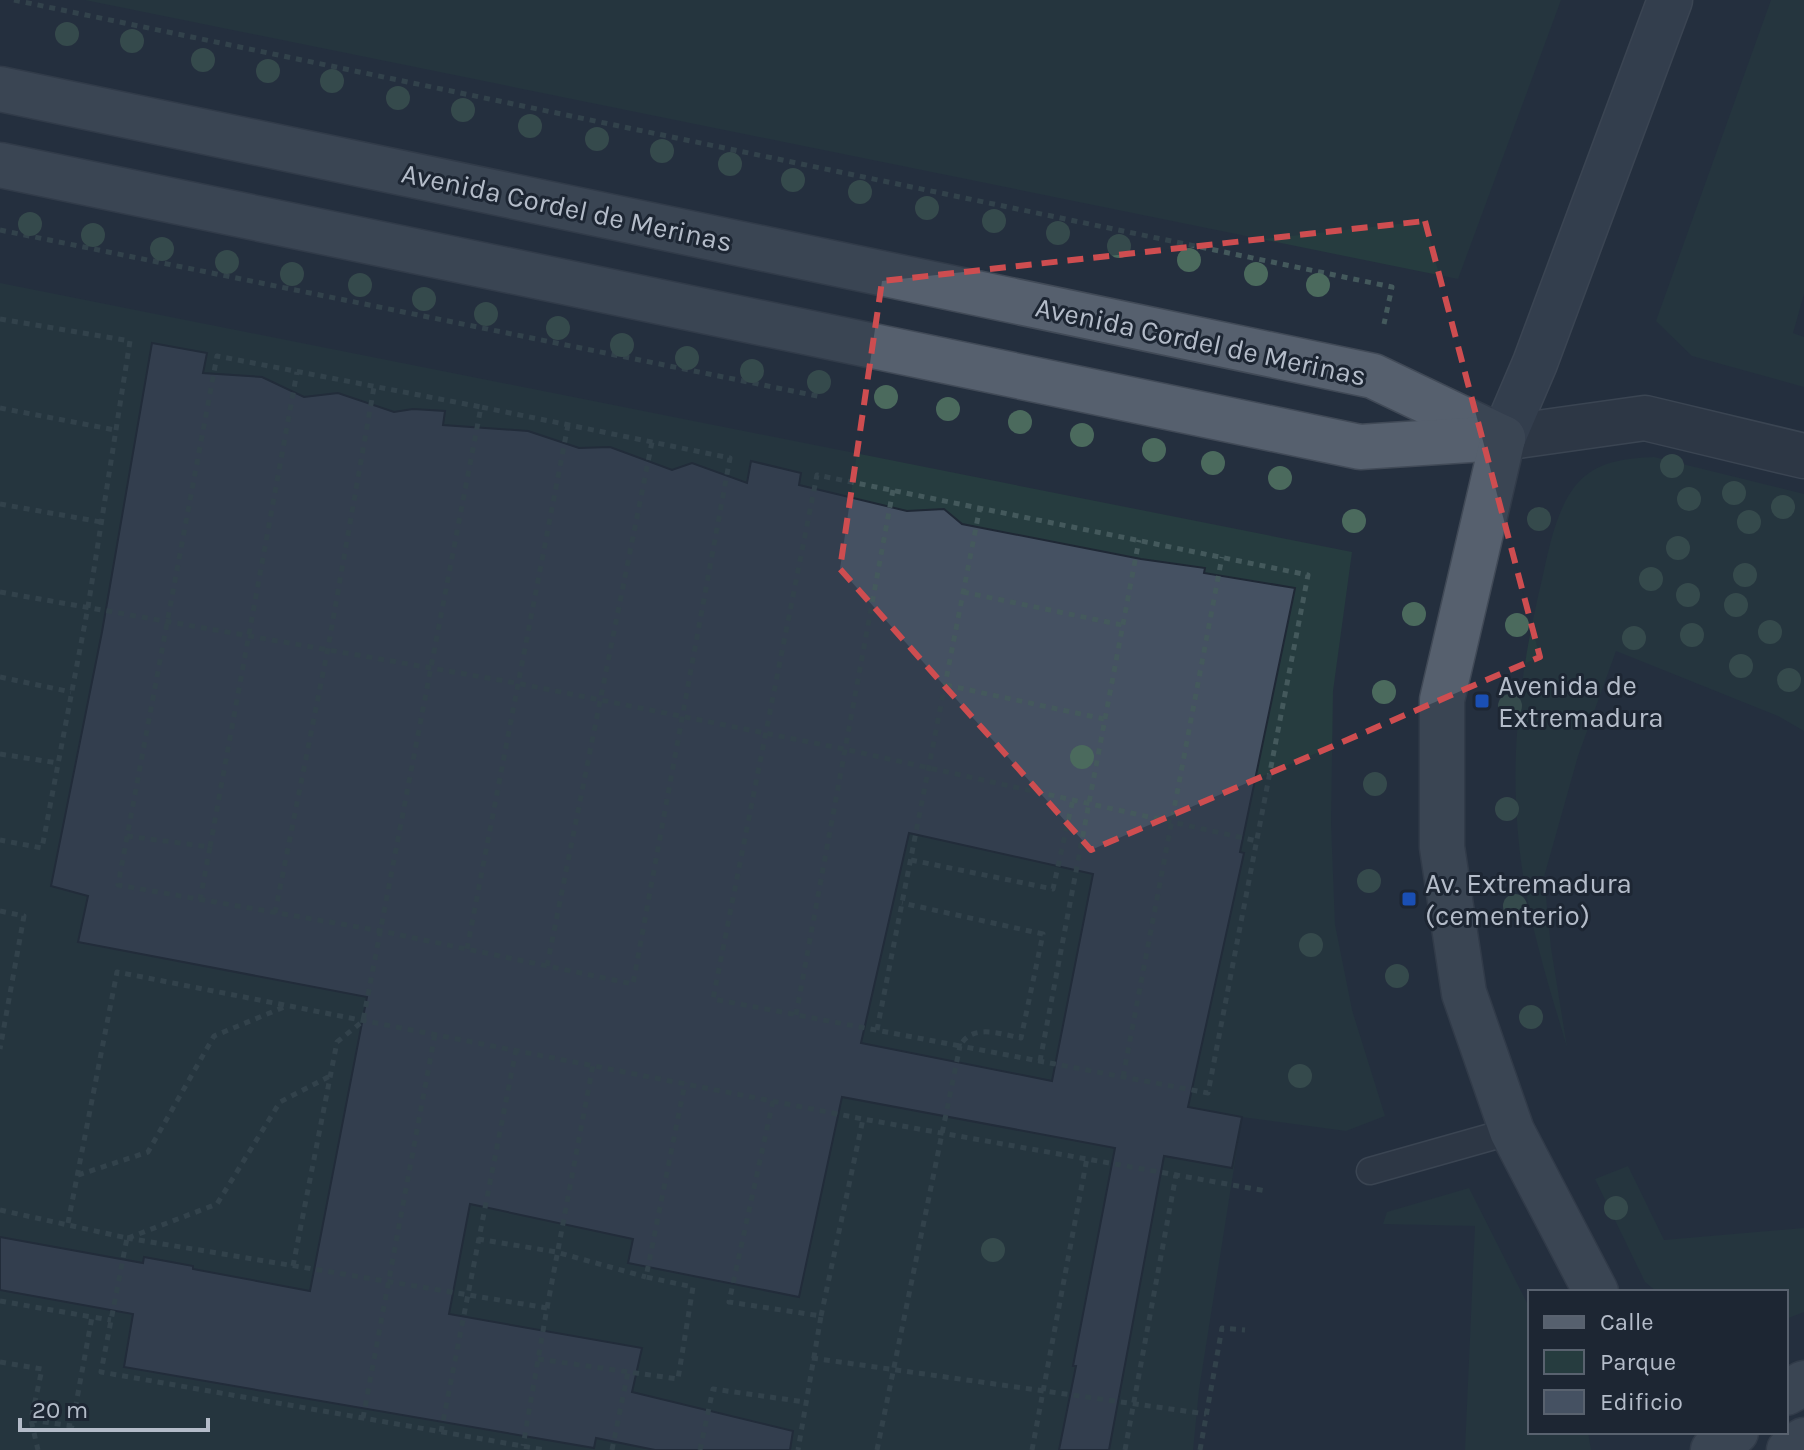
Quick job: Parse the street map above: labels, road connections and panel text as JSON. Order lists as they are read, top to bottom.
{
  "streets": {
    "main road": ["Avenida Cordel de Merinas"]
  },
  "places": {
    "transit": ["Avenida de Extremadura", "Av. Extremadura (cementerio)"]
  },
  "legend": ["Calle", "Parque", "Edificio"],
  "scale_bar": "20 m"
}
